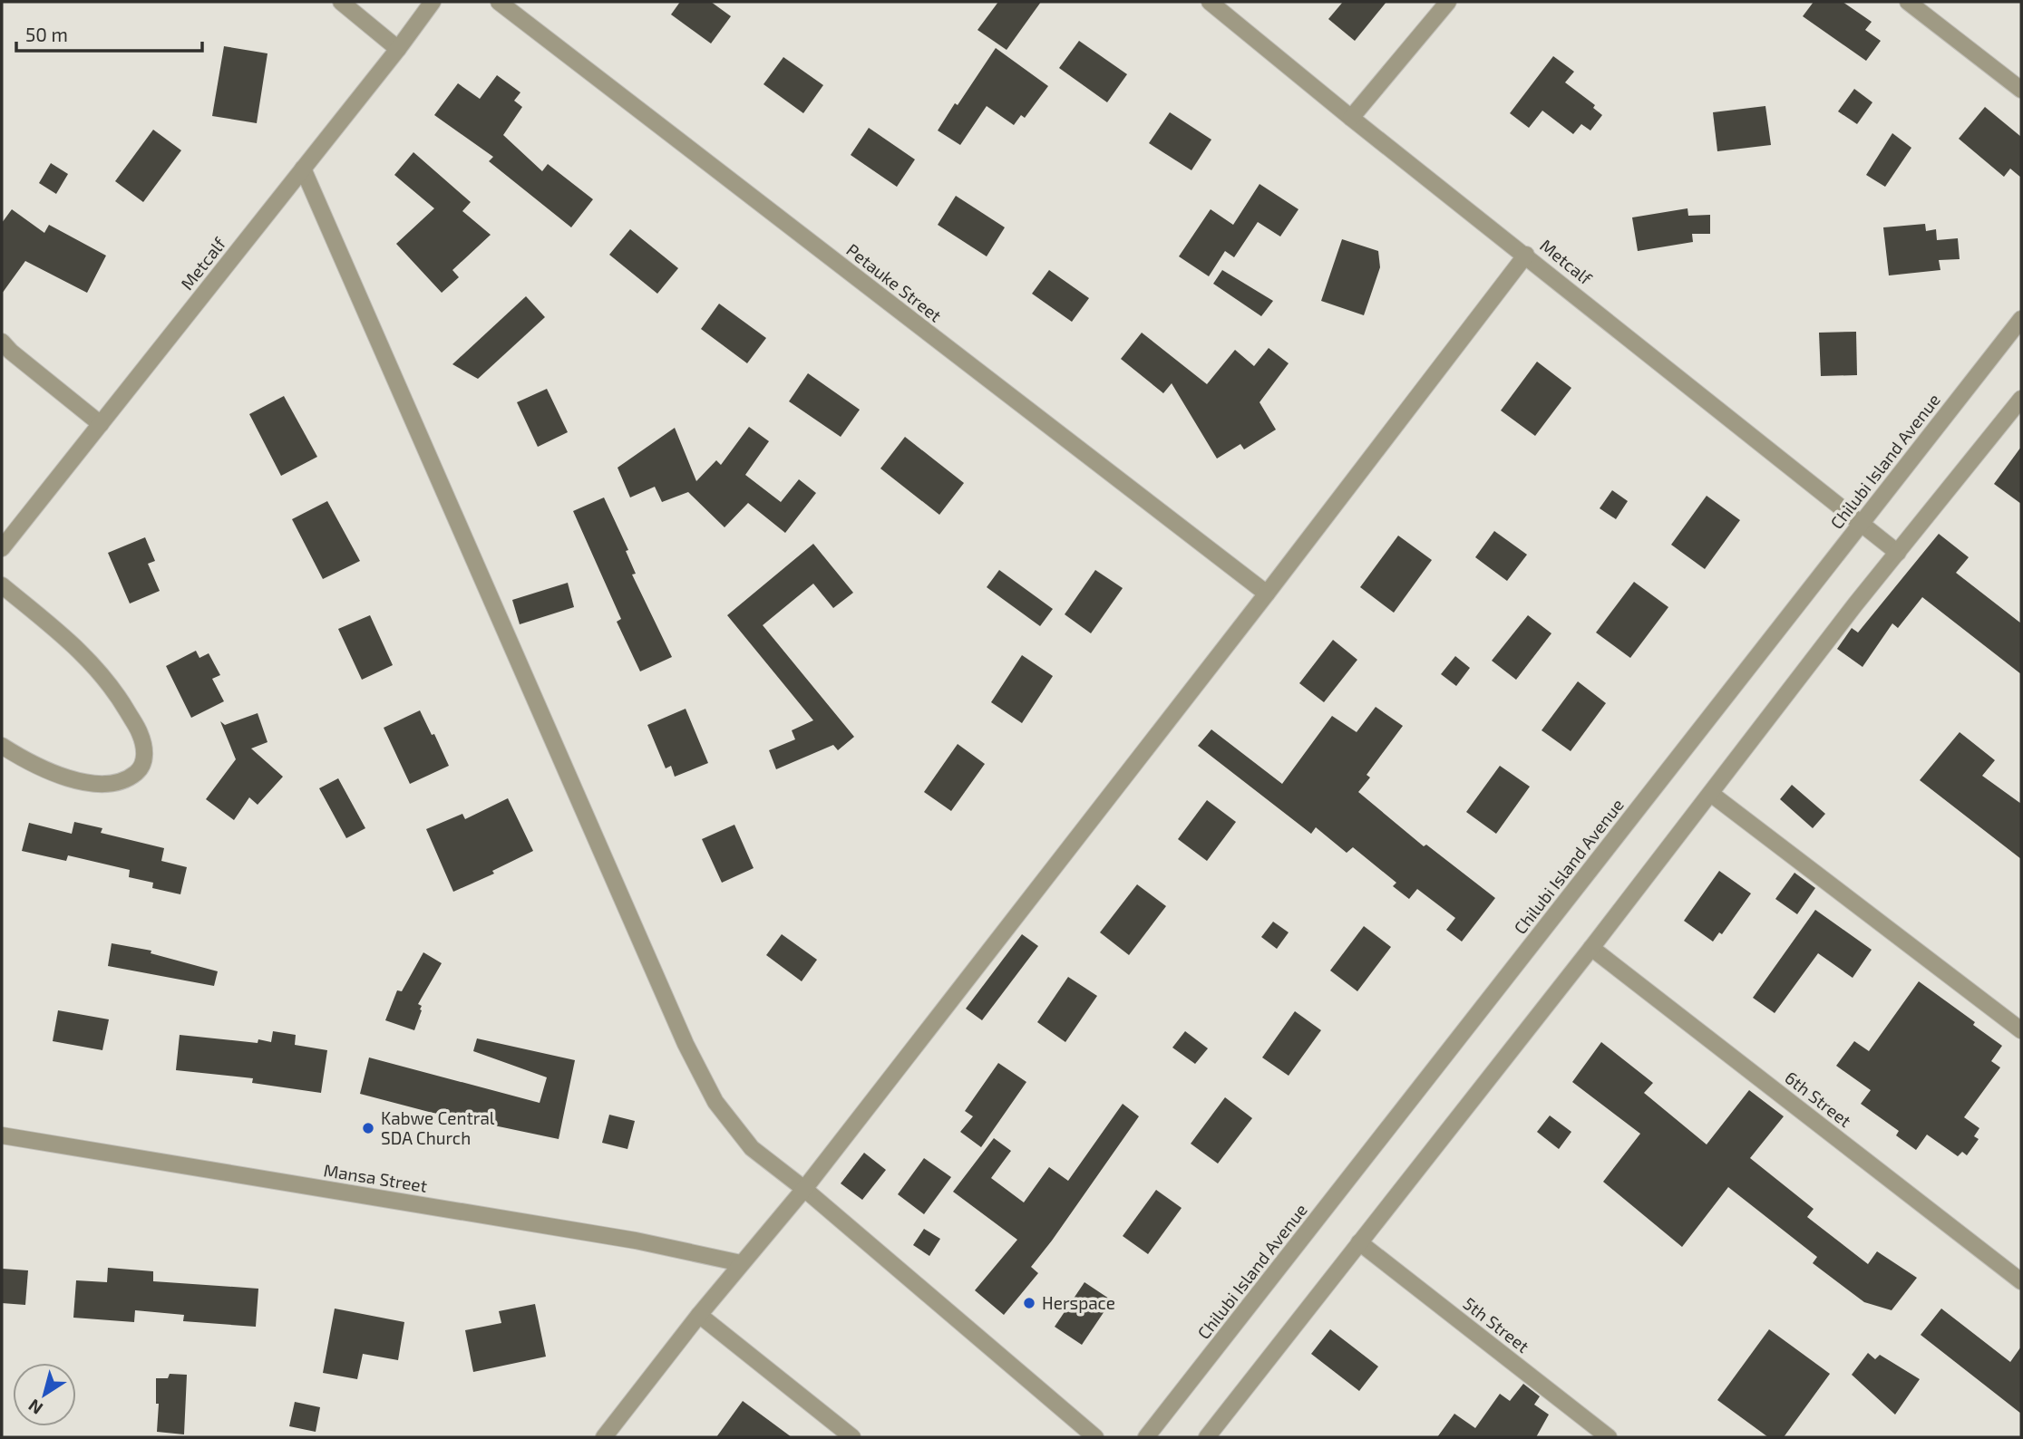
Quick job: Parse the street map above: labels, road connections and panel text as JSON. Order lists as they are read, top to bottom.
{
  "streets": {
    "street": [
      "Metcalf",
      "Petauke Street",
      "Chilubi Island Avenue",
      "6th Street",
      "Mansa Street",
      "5th Street"
    ]
  },
  "crossings": [
    ["Metcalf", "Chilubi Island Avenue"]
  ],
  "places": ["Kabwe Central SDA Church", "Herspace"],
  "scale_bar": "50 m",
  "north": "bottom left"
}
